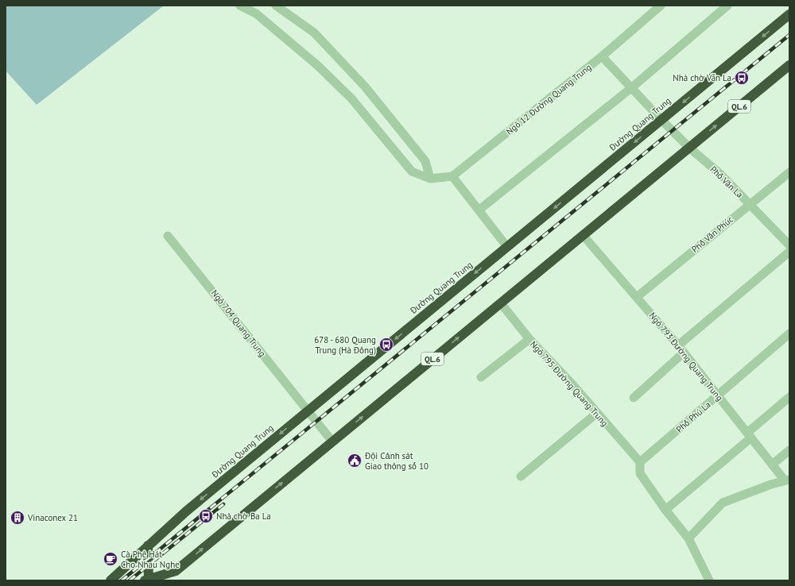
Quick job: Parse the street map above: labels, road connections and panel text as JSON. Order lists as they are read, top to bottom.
{
  "streets": {
    "highway": ["QL.6", "Đường Quang Trung"],
    "street": [
      "Ngõ 12 Đường Quang Trung",
      "Phố Văn La",
      "Phố Văn Phúc",
      "Ngõ 704 Quang Trung",
      "Ngõ 793 Đường Quang Trung",
      "Ngõ 795 Đường Quang Trung",
      "Phố Phú La"
    ]
  },
  "crossings": [
    ["Ngõ 12 Đường Quang Trung", "Phố Văn La"],
    ["QL.6", "Phố Văn La"],
    ["QL.6", "Ngõ 704 Quang Trung"],
    ["QL.6", "Ngõ 793 Đường Quang Trung"],
    ["QL.6", "Ngõ 795 Đường Quang Trung"],
    ["Đường Quang Trung", "Phố Văn La"],
    ["Đường Quang Trung", "Ngõ 704 Quang Trung"],
    ["Phố Văn La", "Phố Văn Phúc"],
    ["Phố Văn Phúc", "Ngõ 793 Đường Quang Trung"],
    ["Ngõ 793 Đường Quang Trung", "Phố Phú La"],
    ["Ngõ 795 Đường Quang Trung", "Phố Phú La"]
  ],
  "places": {
    "bus stop": ["Nhà chờ Văn La", "678 - 680 Quang Trung (Hà Đông)", "Nhà chờ Ba La"],
    "public building": ["Đội Cảnh sát Giao thông số 10"],
    "building": ["Vinaconex 21"],
    "cafe": ["Cà Phê Hát Cho Nhau Nghe"]
  }
}
